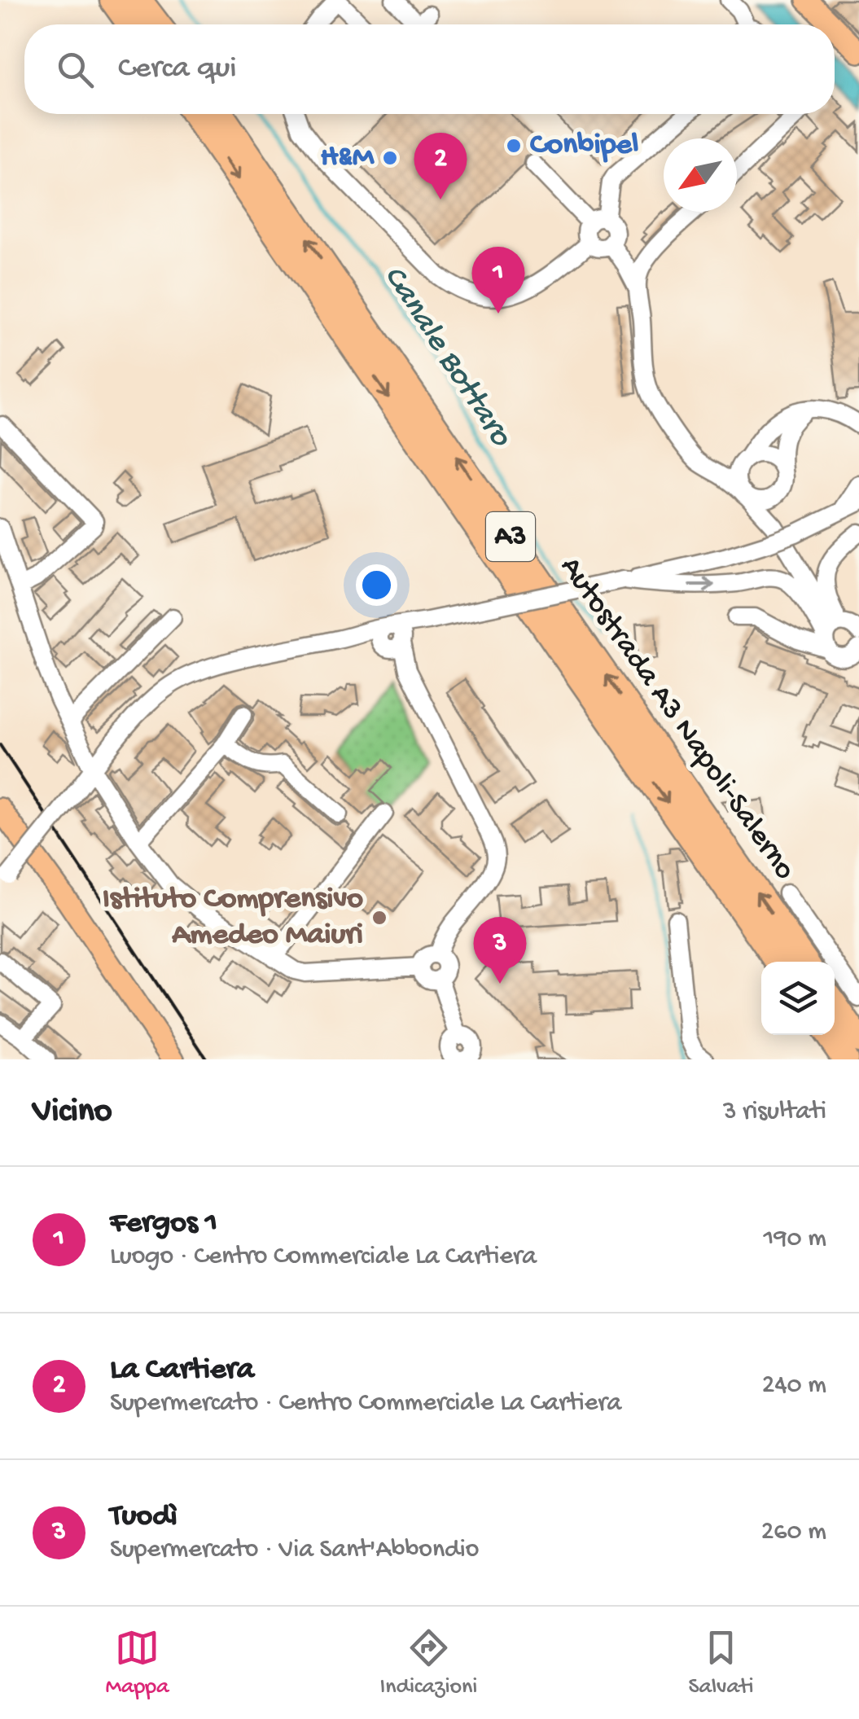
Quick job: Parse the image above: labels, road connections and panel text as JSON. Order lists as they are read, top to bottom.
{
  "streets": {
    "highway": ["A3", "Autostrada A3 Napoli-Salerno"]
  },
  "water": ["Canale Bottaro"],
  "places": ["Conbipel", "H&M", "Istituto Comprensivo Amedeo Maiuri"],
  "north": "bottom left",
  "page": {
    "search": "Cerca qui",
    "pins": ["2", "1", "3"],
    "heading": ["Vicino", "3 risultati"],
    "list": [
      {
        "mark": "1",
        "name": "Fergos 1",
        "note": "Luogo · Centro Commerciale La Cartiera",
        "value": "190 m"
      },
      {
        "mark": "2",
        "name": "La Cartiera",
        "note": "Supermercato · Centro Commerciale La Cartiera",
        "value": "240 m"
      },
      {
        "mark": "3",
        "name": "Tuodì",
        "note": "Supermercato · Via Sant'Abbondio",
        "value": "260 m"
      }
    ],
    "nav": ["Mappa", "Indicazioni", "Salvati"]
  }
}
